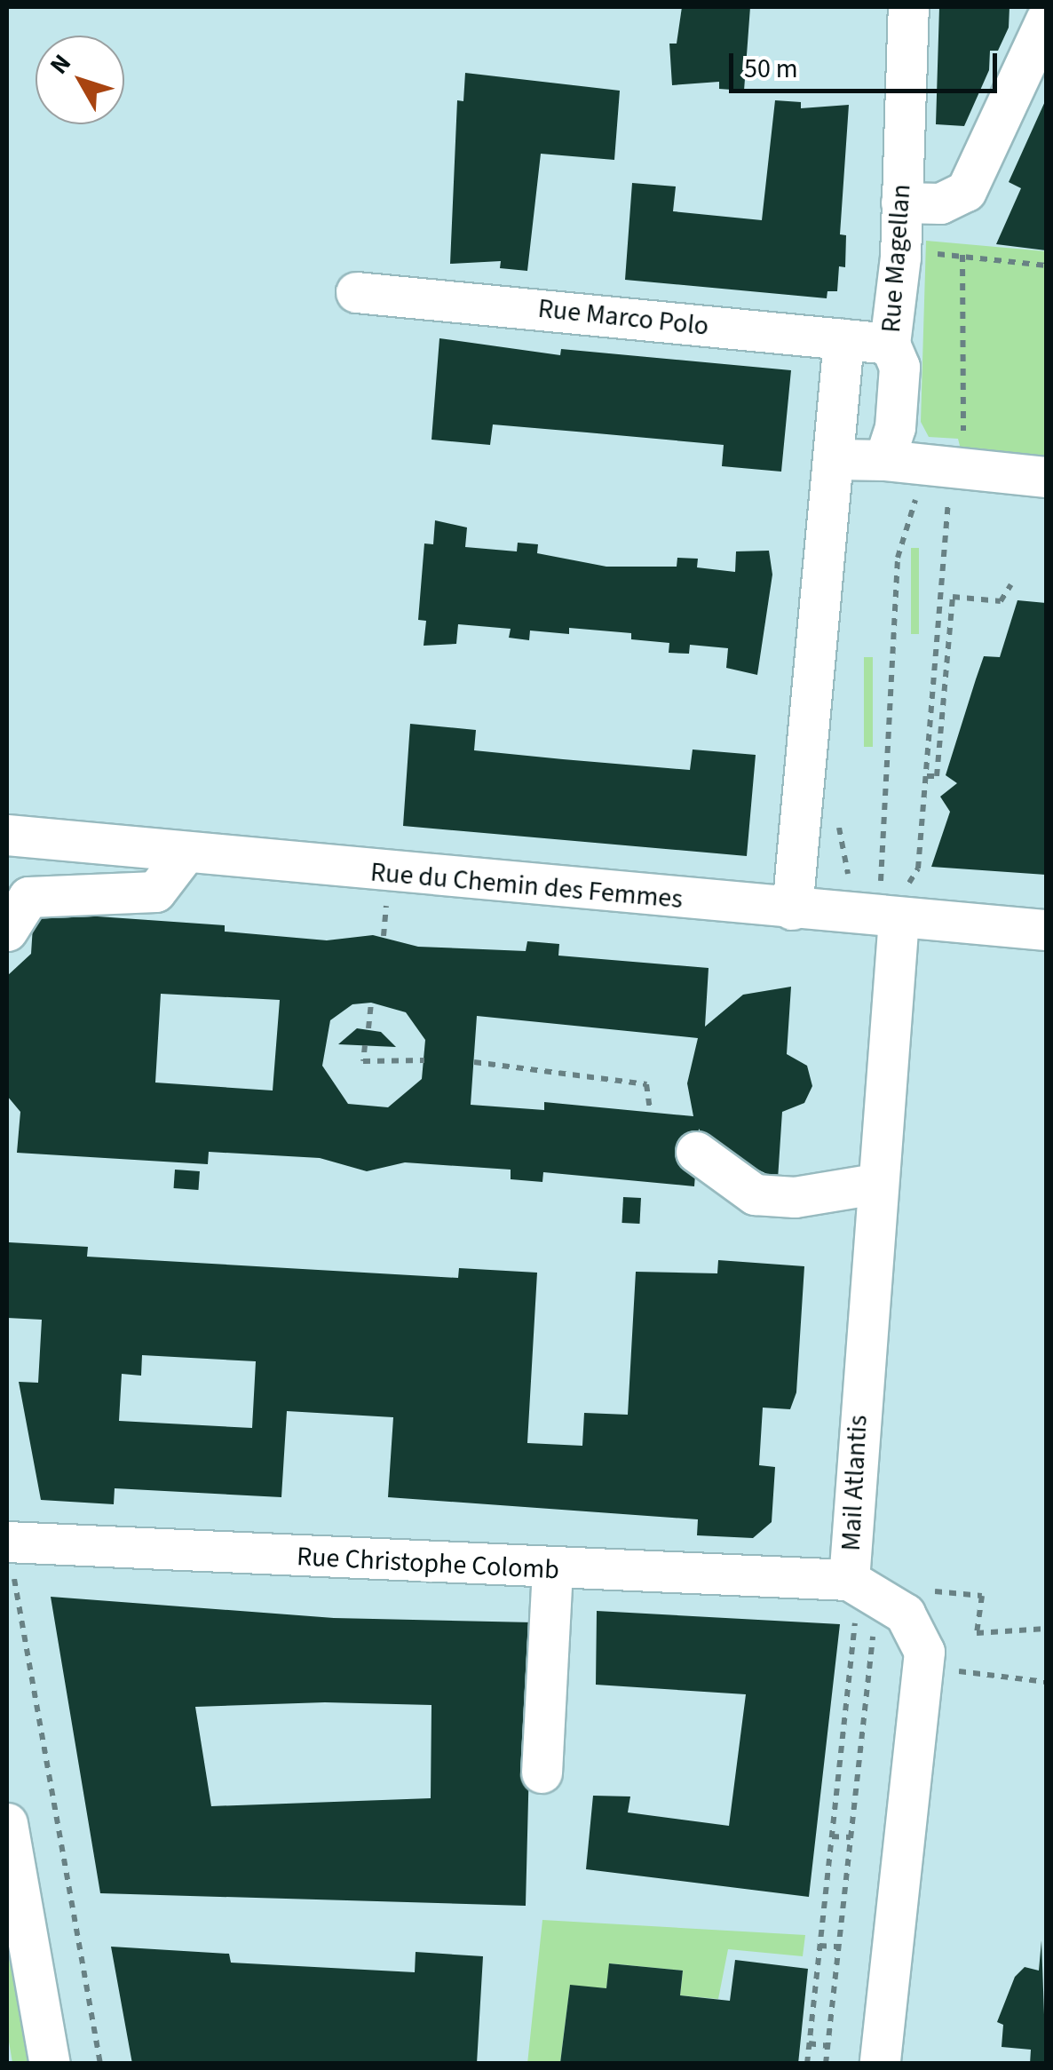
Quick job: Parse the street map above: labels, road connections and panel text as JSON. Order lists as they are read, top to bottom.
{
  "streets": {
    "street": [
      "Rue Magellan",
      "Rue Marco Polo",
      "Rue du Chemin des Femmes",
      "Mail Atlantis",
      "Rue Christophe Colomb"
    ]
  },
  "crossings": [
    ["Rue Magellan", "Rue Marco Polo"],
    ["Rue Magellan", "Rue du Chemin des Femmes"],
    ["Rue du Chemin des Femmes", "Mail Atlantis"],
    ["Mail Atlantis", "Rue Christophe Colomb"]
  ],
  "scale_bar": "50 m",
  "north": "top left"
}
